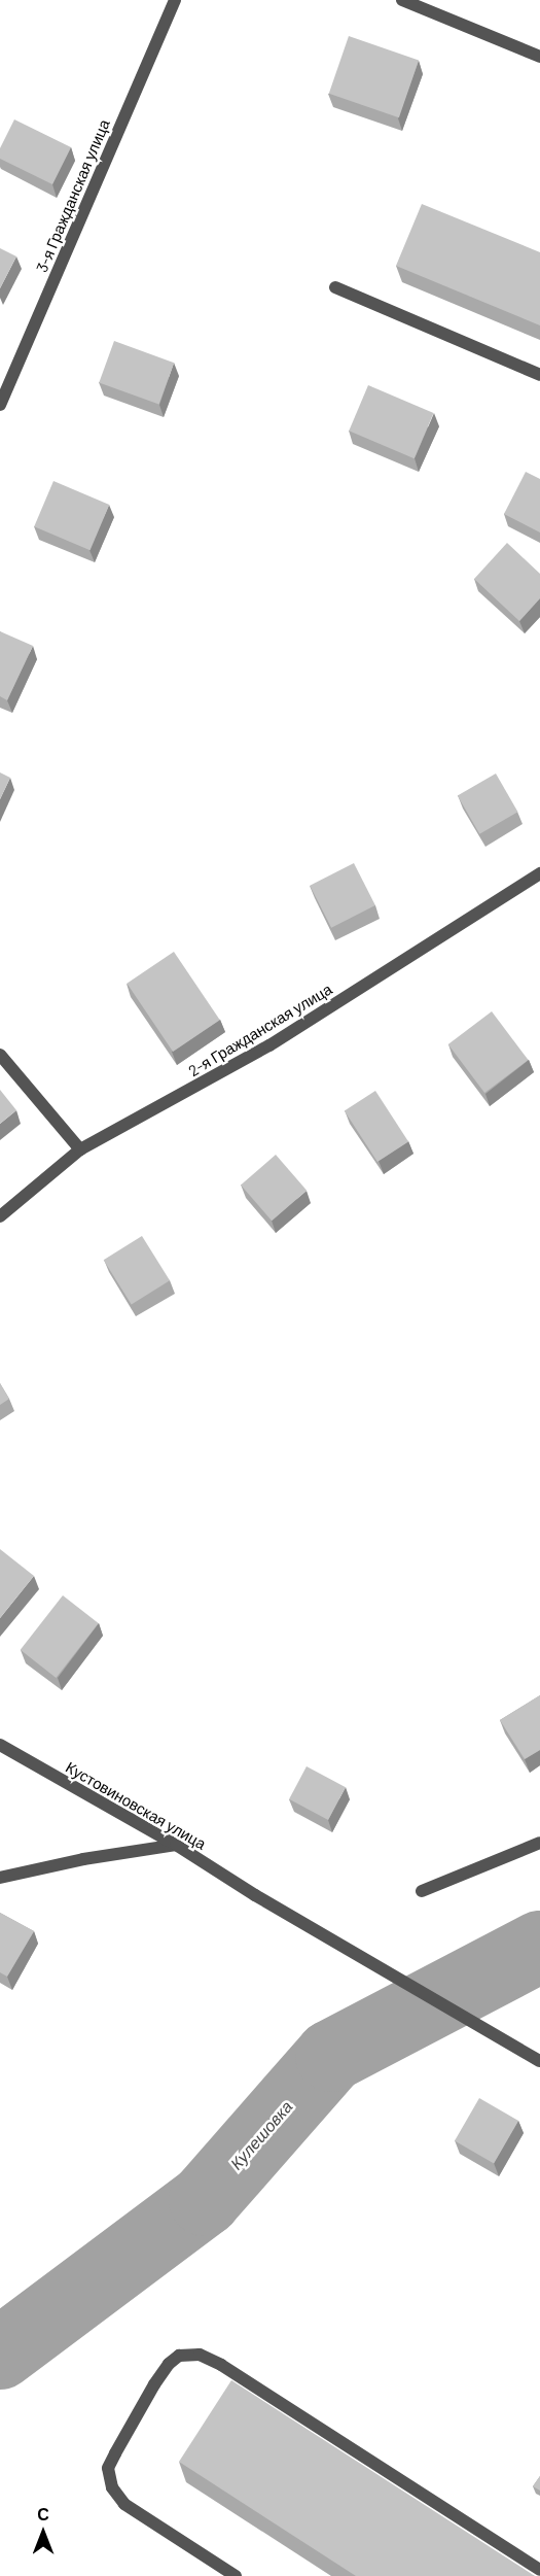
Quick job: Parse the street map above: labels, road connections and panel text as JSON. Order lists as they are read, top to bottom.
{
  "streets": {
    "street": ["3-я Гражданская улица", "2-я Гражданская улица", "Кустовиновская улица"]
  },
  "water": ["Кулешовка"],
  "north": "top"
}
